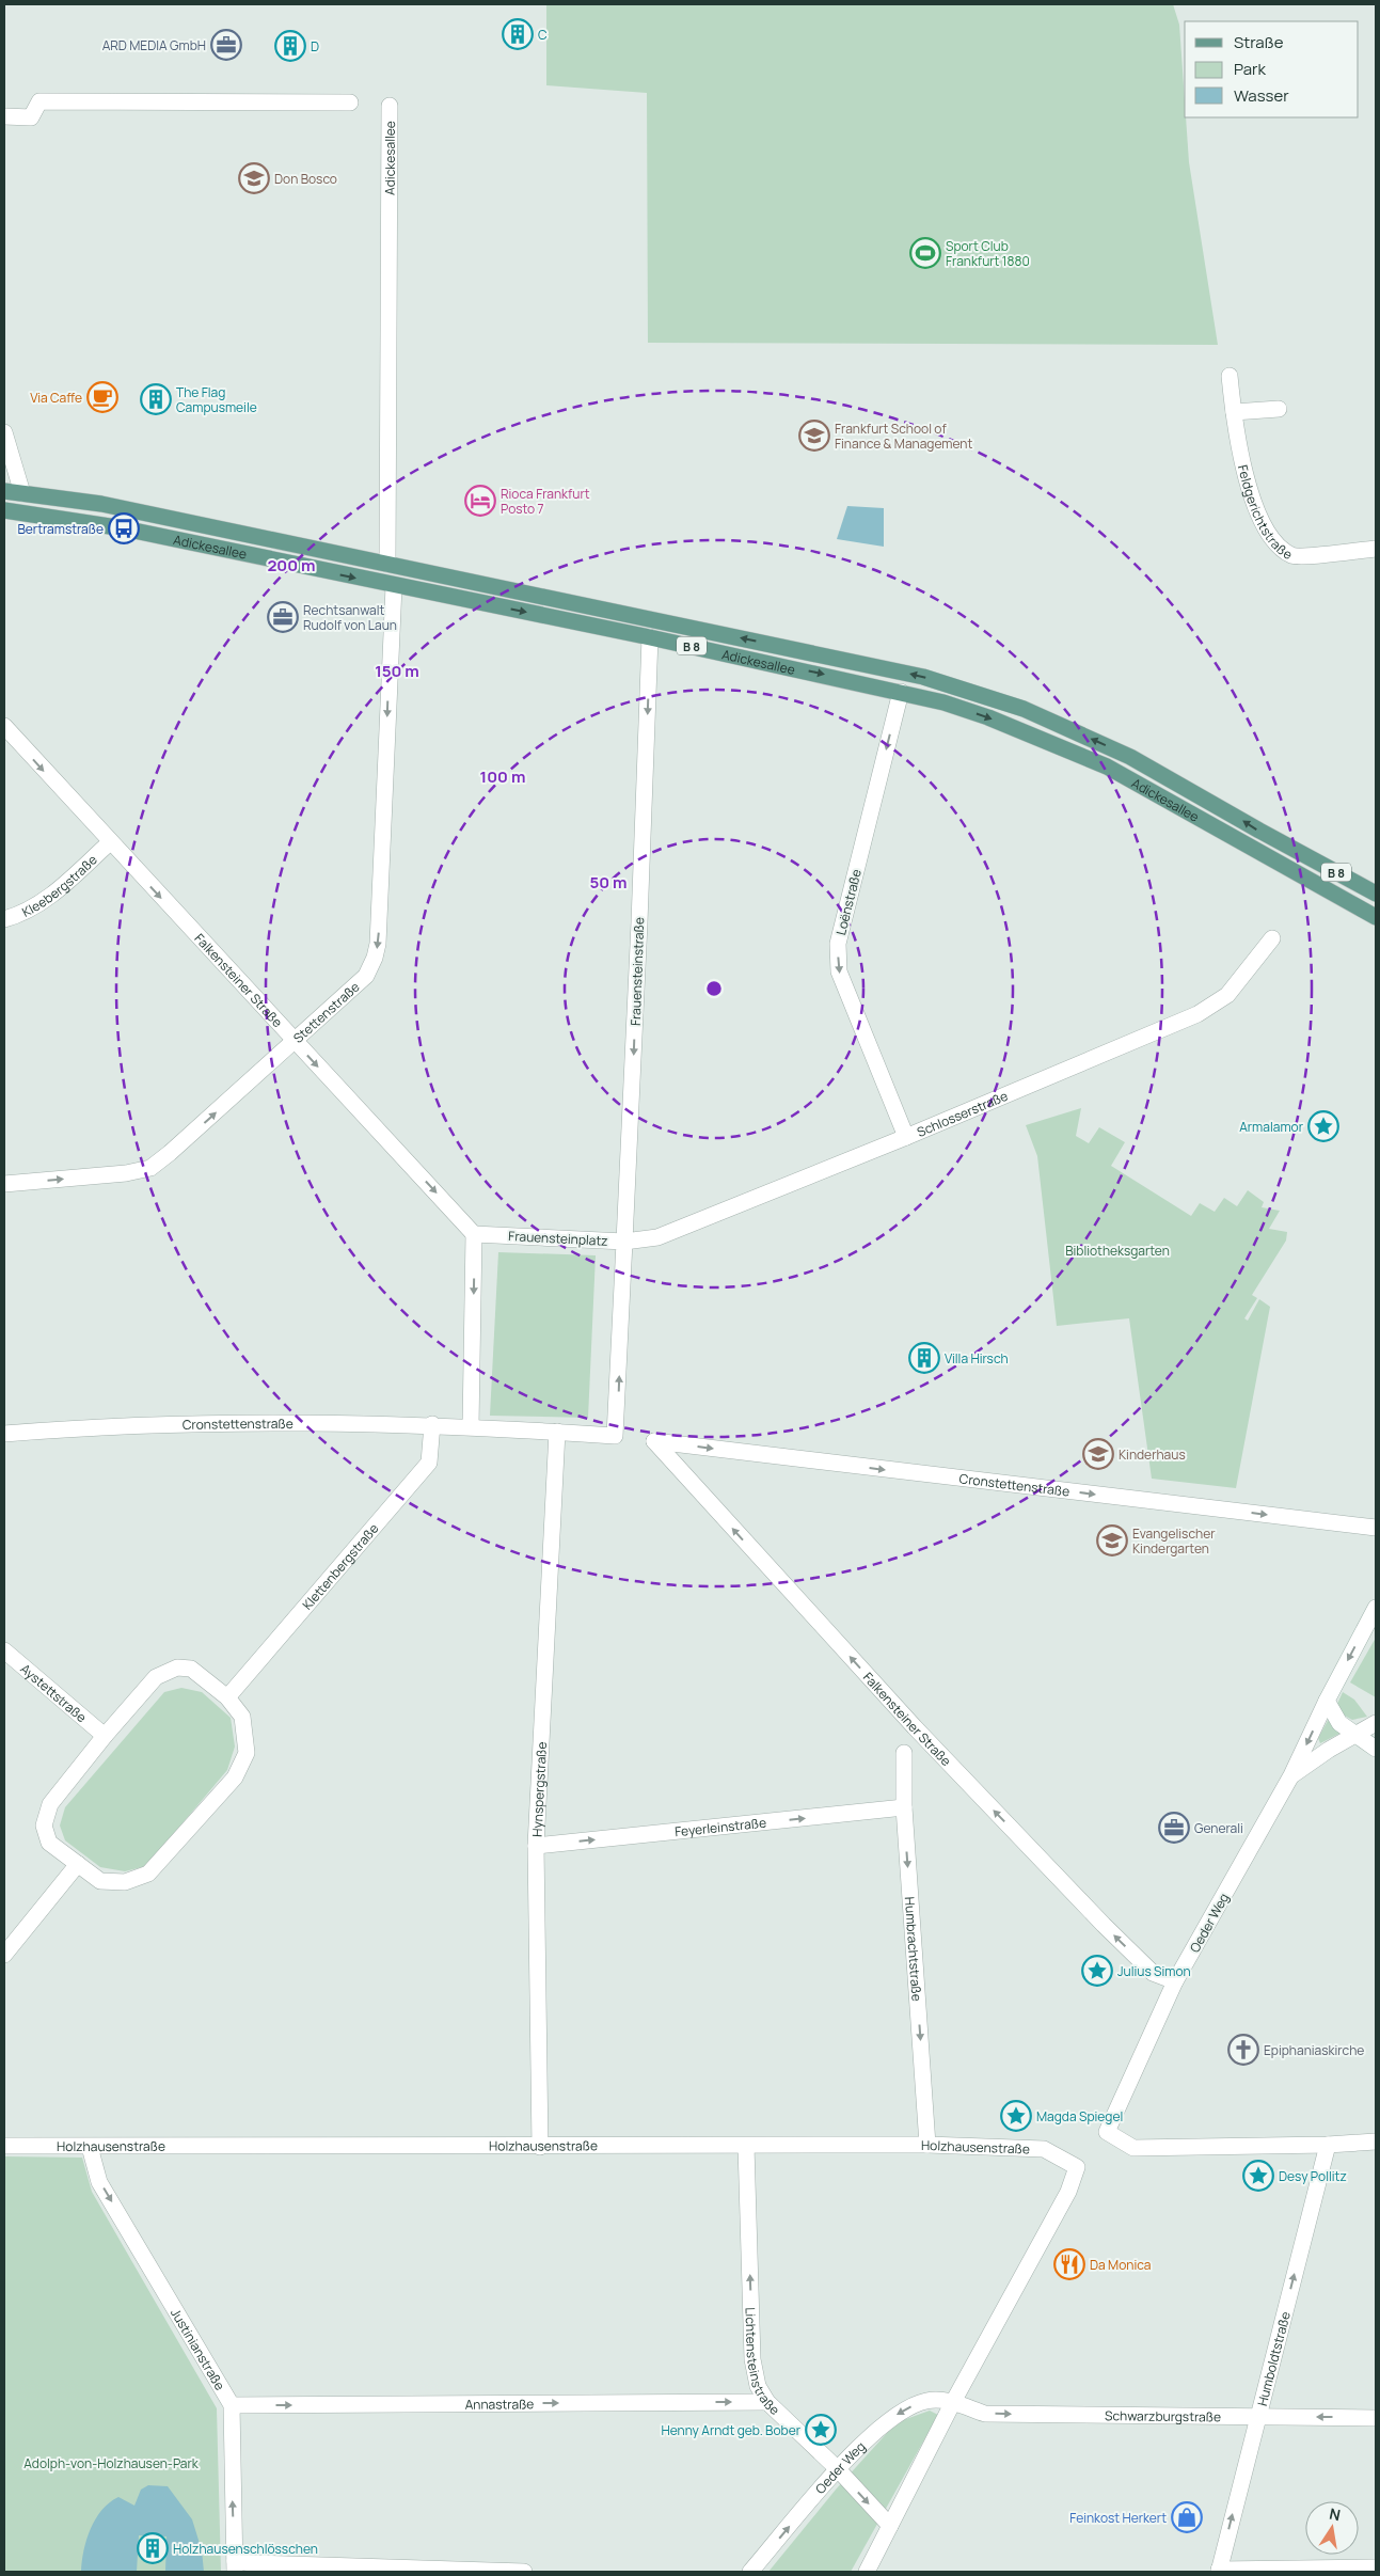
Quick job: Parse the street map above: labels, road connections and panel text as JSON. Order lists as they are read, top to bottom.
{
  "streets": {
    "main road": ["Adickesallee", "B 8"],
    "street": [
      "Feldgerichtstraße",
      "Kleebergstraße",
      "Loënstraße",
      "Frauensteinstraße",
      "Falkensteiner Straße",
      "Stettenstraße",
      "Schlosserstraße",
      "Frauensteinplatz",
      "Cronstettenstraße",
      "Klettenbergstraße",
      "Aystettstraße",
      "Hynspergstraße",
      "Feyerleinstraße",
      "Oeder Weg",
      "Humbrachtstraße",
      "Holzhausenstraße",
      "Justinianstraße",
      "Lichtensteinstraße",
      "Humboldtstraße",
      "Annastraße",
      "Schwarzburgstraße"
    ]
  },
  "crossings": [
    ["Adickesallee", "Loënstraße"],
    ["Adickesallee", "Frauensteinstraße"],
    ["Adickesallee", "Stettenstraße"],
    ["Kleebergstraße", "Falkensteiner Straße"],
    ["Loënstraße", "Schlosserstraße"],
    ["Frauensteinstraße", "Schlosserstraße"],
    ["Frauensteinstraße", "Frauensteinplatz"],
    ["Falkensteiner Straße", "Stettenstraße"],
    ["Falkensteiner Straße", "Frauensteinplatz"],
    ["Falkensteiner Straße", "Cronstettenstraße"],
    ["Falkensteiner Straße", "Oeder Weg"],
    ["Schlosserstraße", "Frauensteinplatz"],
    ["Frauensteinplatz", "Cronstettenstraße"],
    ["Frauensteinplatz", "Hynspergstraße"],
    ["Cronstettenstraße", "Klettenbergstraße"],
    ["Hynspergstraße", "Feyerleinstraße"],
    ["Hynspergstraße", "Holzhausenstraße"],
    ["Feyerleinstraße", "Humbrachtstraße"],
    ["Oeder Weg", "Holzhausenstraße"],
    ["Oeder Weg", "Lichtensteinstraße"],
    ["Oeder Weg", "Humboldtstraße"],
    ["Oeder Weg", "Schwarzburgstraße"],
    ["Humbrachtstraße", "Holzhausenstraße"],
    ["Holzhausenstraße", "Justinianstraße"],
    ["Holzhausenstraße", "Lichtensteinstraße"],
    ["Holzhausenstraße", "Schwarzburgstraße"],
    ["Justinianstraße", "Annastraße"],
    ["Lichtensteinstraße", "Annastraße"],
    ["Humboldtstraße", "Schwarzburgstraße"]
  ],
  "one_way": [
    "Loënstraße",
    "Frauensteinstraße",
    "Cronstettenstraße",
    "Feyerleinstraße",
    "Humbrachtstraße",
    "Humboldtstraße",
    "Annastraße"
  ],
  "parks": ["Bibliotheksgarten", "Adolph-von-Holzhausen-Park"],
  "places": {
    "building": [
      "C",
      "D",
      "The Flag Campusmeile",
      "Villa Hirsch",
      "Holzhausenschlösschen"
    ],
    "office": ["ARD MEDIA GmbH", "Rechtsanwalt Rudolf von Laun", "Generali"],
    "school or university": [
      "Don Bosco",
      "Frankfurt School of Finance & Management",
      "Kinderhaus",
      "Evangelischer Kindergarten"
    ],
    "sports": ["Sport Club Frankfurt 1880"],
    "cafe": ["Via Caffe"],
    "hotel": ["Rioca Frankfurt Posto 7"],
    "bus stop": ["Bertramstraße"],
    "place": [
      "Armalamor",
      "Julius Simon",
      "Magda Spiegel",
      "Desy Pollitz",
      "Henny Arndt geb. Bober"
    ],
    "church": ["Epiphaniaskirche"],
    "restaurant": ["Da Monica"],
    "shop": ["Feinkost Herkert"]
  },
  "legend": ["Straße", "Park", "Wasser"],
  "north": "top",
  "rings": [
    "200 m",
    "150 m",
    "100 m",
    "50 m"
  ]
}
